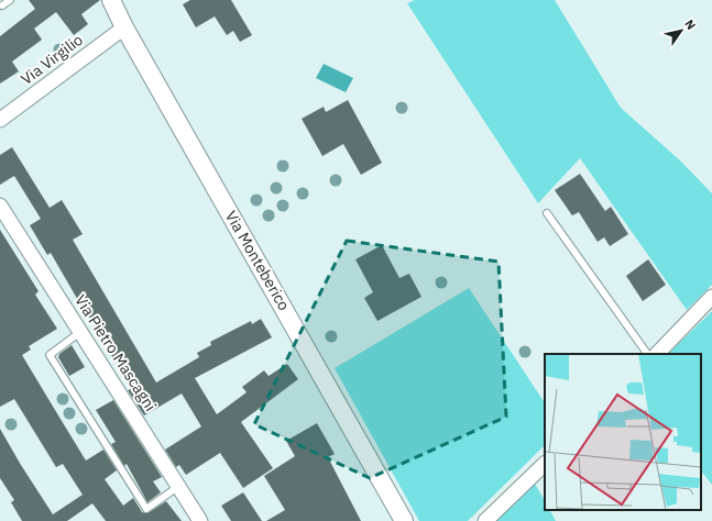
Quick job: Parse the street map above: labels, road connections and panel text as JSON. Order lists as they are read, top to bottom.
{
  "streets": {
    "street": ["Via Virgilio", "Via Monteberico", "Via Pietro Mascagni"]
  },
  "crossings": [
    ["Via Virgilio", "Via Monteberico"]
  ],
  "north": "top right"
}
